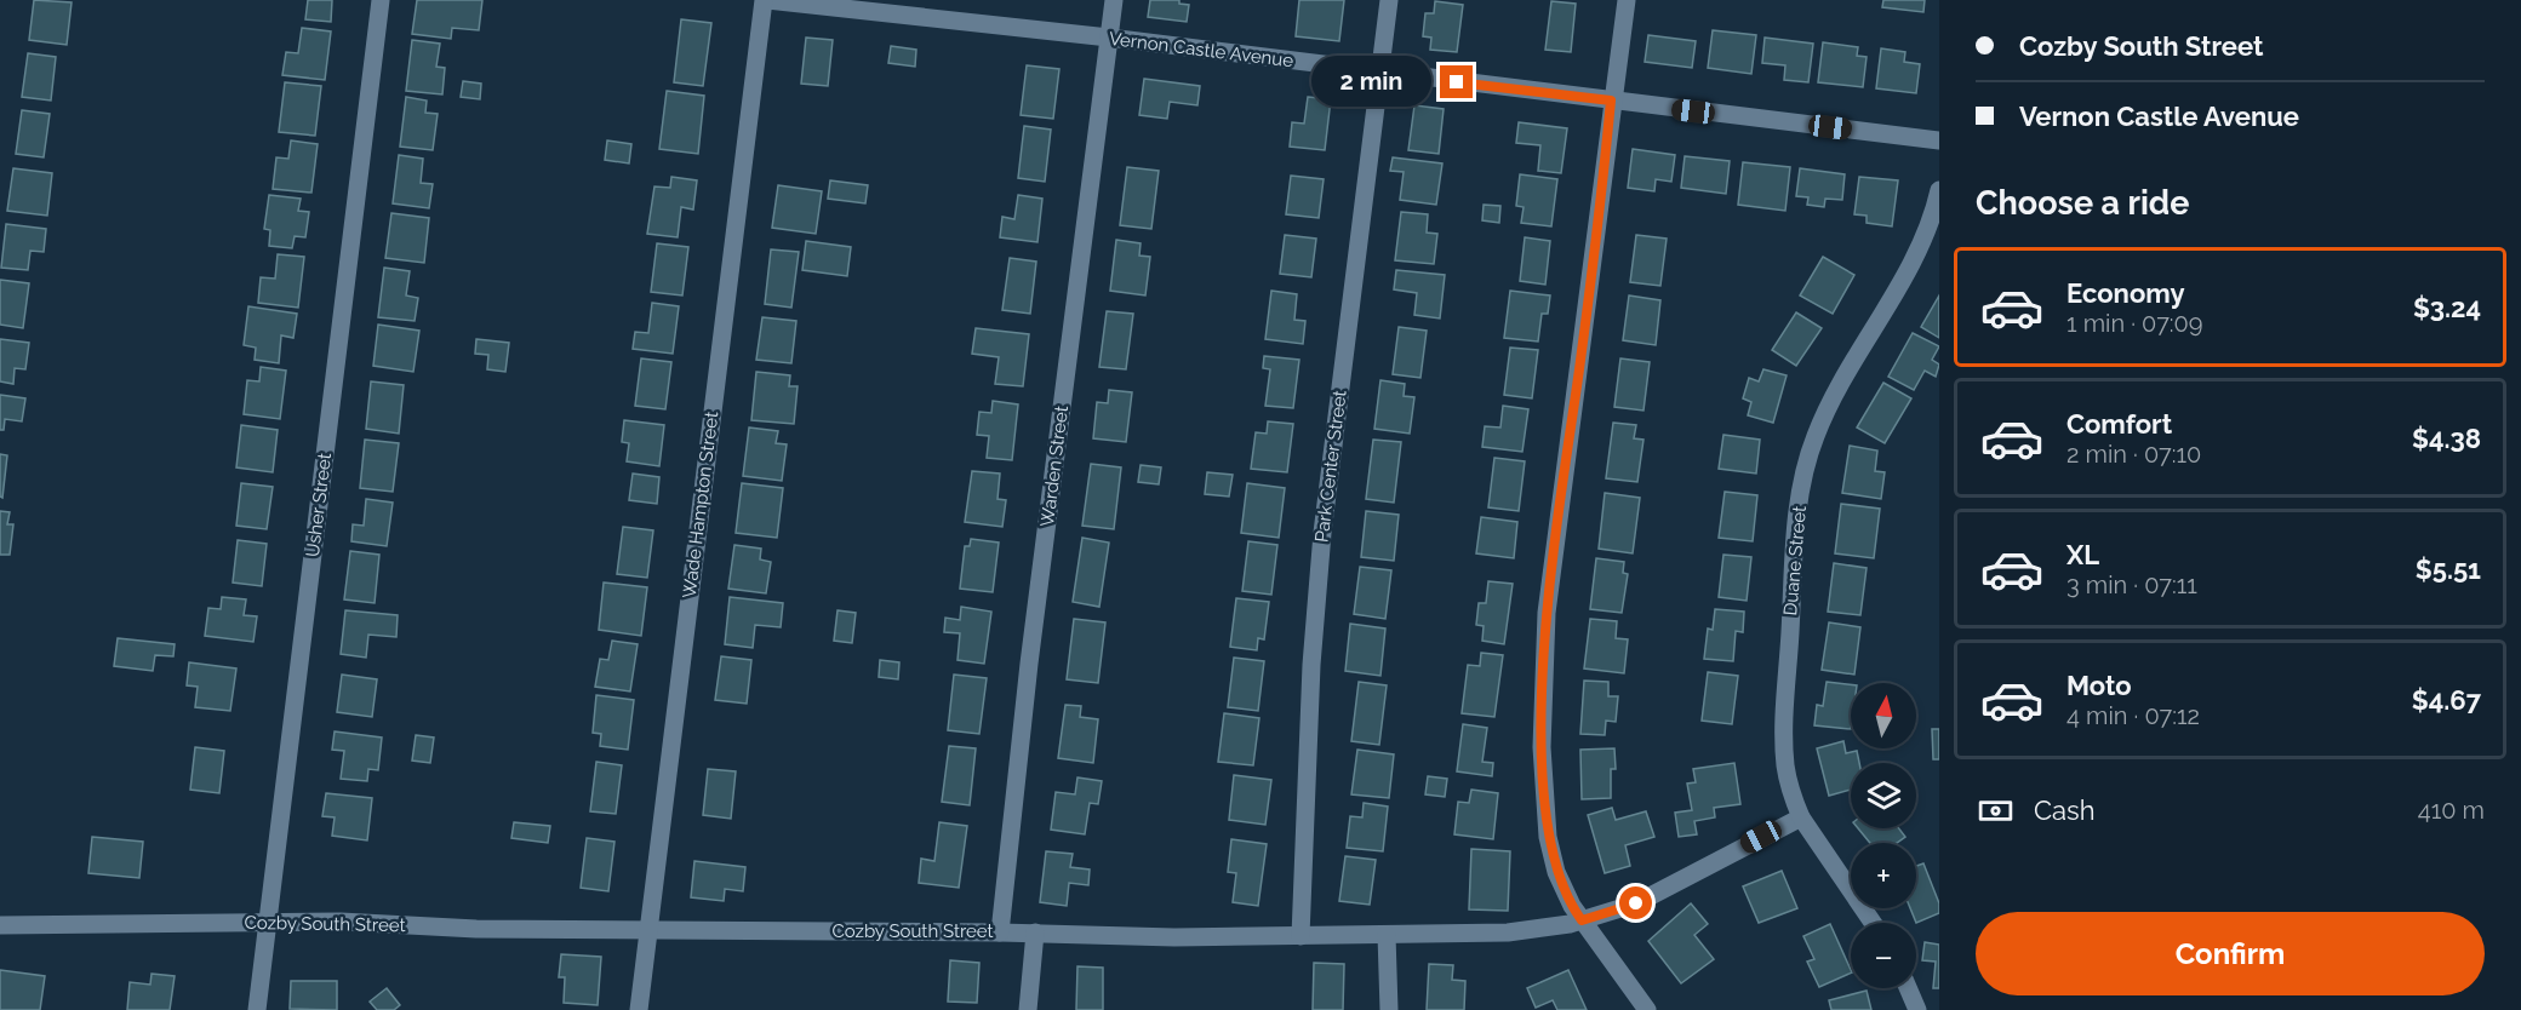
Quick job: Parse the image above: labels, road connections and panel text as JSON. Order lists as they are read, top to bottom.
{
  "streets": {
    "street": [
      "Vernon Castle Avenue",
      "Warden Street",
      "Park Center Street",
      "Usher Street",
      "Wade Hampton Street",
      "Duane Street",
      "Cozby South Street"
    ]
  },
  "crossings": [
    ["Vernon Castle Avenue", "Warden Street"],
    ["Vernon Castle Avenue", "Park Center Street"],
    ["Vernon Castle Avenue", "Wade Hampton Street"],
    ["Warden Street", "Cozby South Street"],
    ["Park Center Street", "Cozby South Street"],
    ["Usher Street", "Cozby South Street"],
    ["Wade Hampton Street", "Cozby South Street"],
    ["Duane Street", "Cozby South Street"]
  ],
  "north": "top",
  "page": {
    "banner": ["Cozby South Street", "Vernon Castle Avenue"],
    "bubble": "2 min",
    "heading": "Choose a ride",
    "list": [
      {
        "name": "Economy",
        "note": "1 min · 07:09",
        "value": "$3.24"
      },
      {
        "name": "Comfort",
        "note": "2 min · 07:10",
        "value": "$4.38"
      },
      {
        "name": "XL",
        "note": "3 min · 07:11",
        "value": "$5.51"
      },
      {
        "name": "Moto",
        "note": "4 min · 07:12",
        "value": "$4.67"
      }
    ],
    "map_buttons": ["+", "−"],
    "pay": ["Cash", "410 m"],
    "buttons": "Confirm"
  }
}
